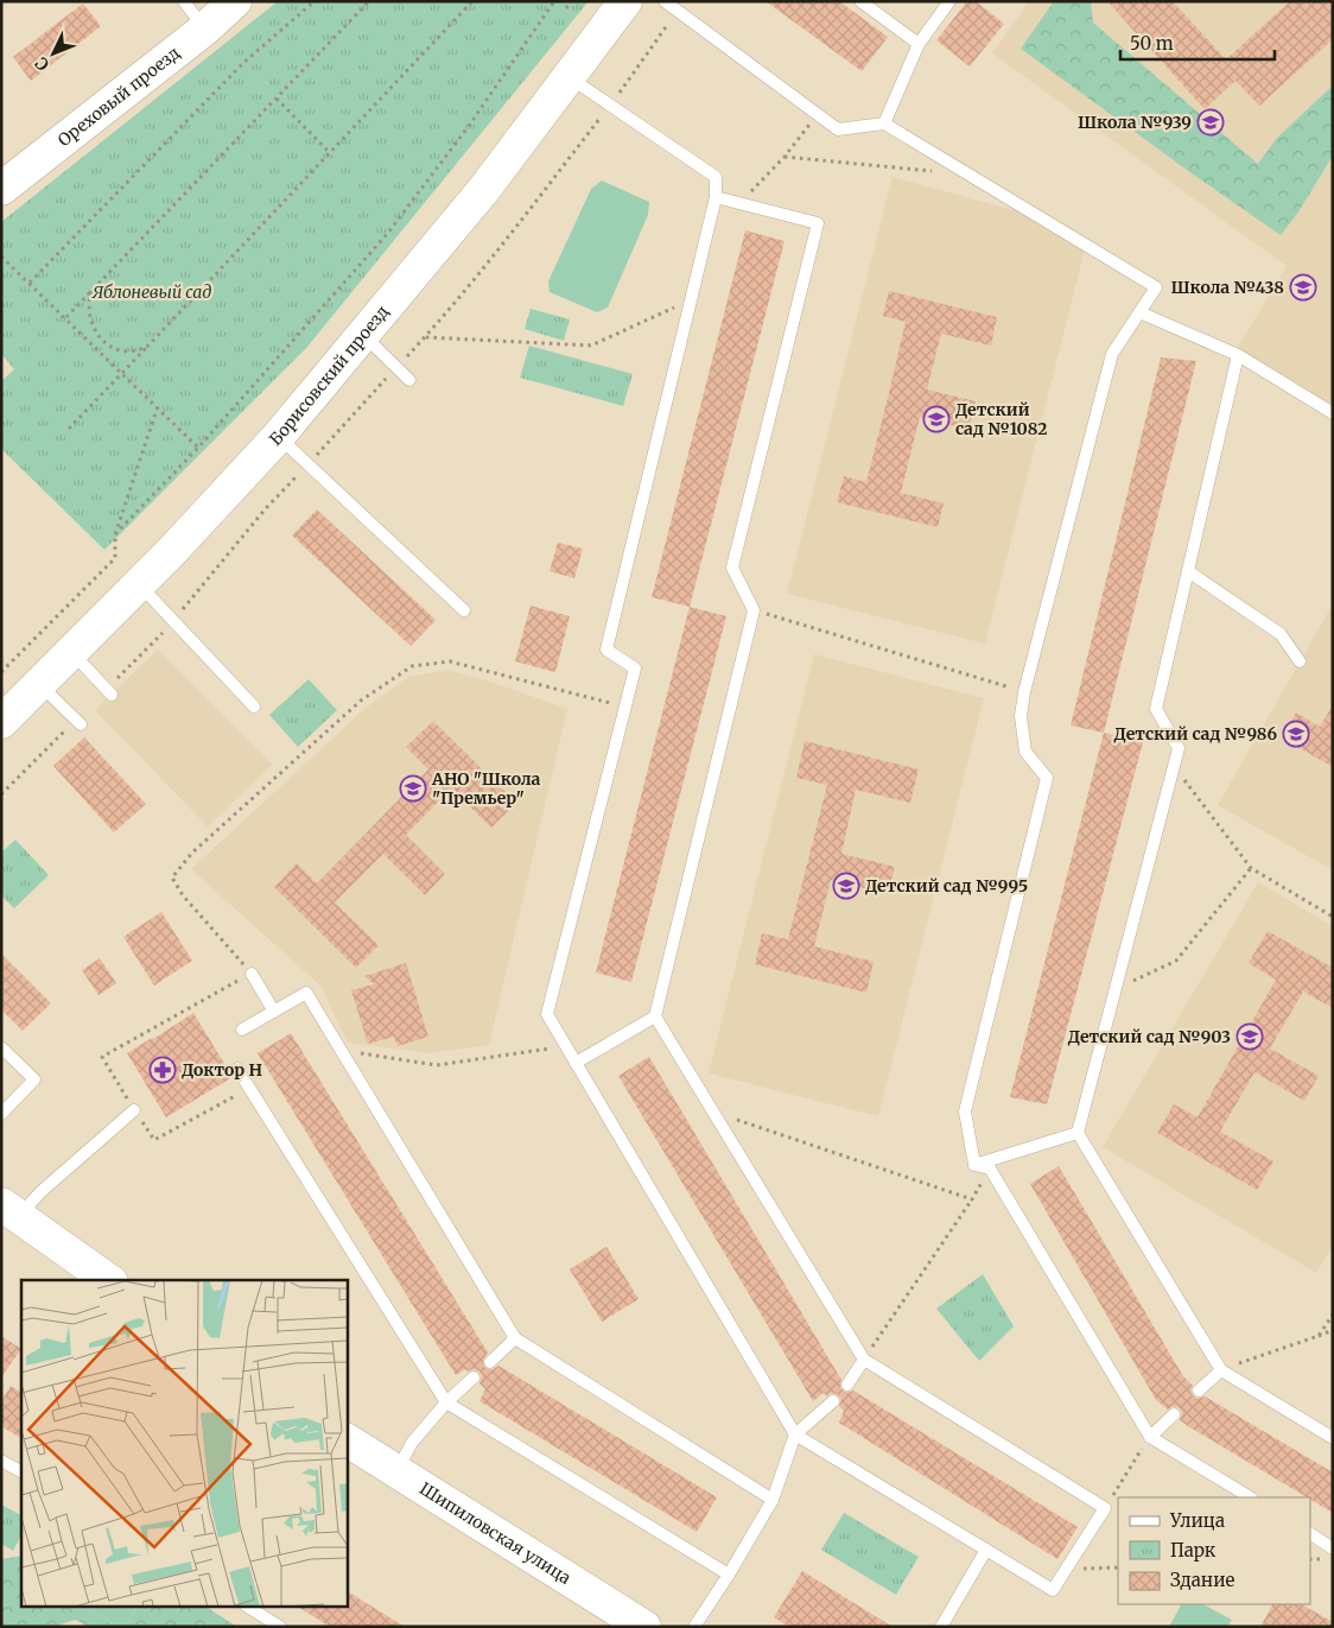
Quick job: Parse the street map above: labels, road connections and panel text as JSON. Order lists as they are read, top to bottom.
{
  "streets": {
    "street": ["Ореховый проезд", "Борисовский проезд", "Шипиловская улица"]
  },
  "parks": ["Яблоневый сад"],
  "places": {
    "school or university": [
      "Школа №939",
      "Школа №438",
      "Детский сад №1082",
      "Детский сад №986",
      "АНО \"Школа \"Премьер\"",
      "Детский сад №995",
      "Детский сад №903"
    ],
    "pharmacy": ["Доктор Н"]
  },
  "legend": ["Улица", "Парк", "Здание"],
  "scale_bar": "50 m",
  "north": "bottom left"
}
